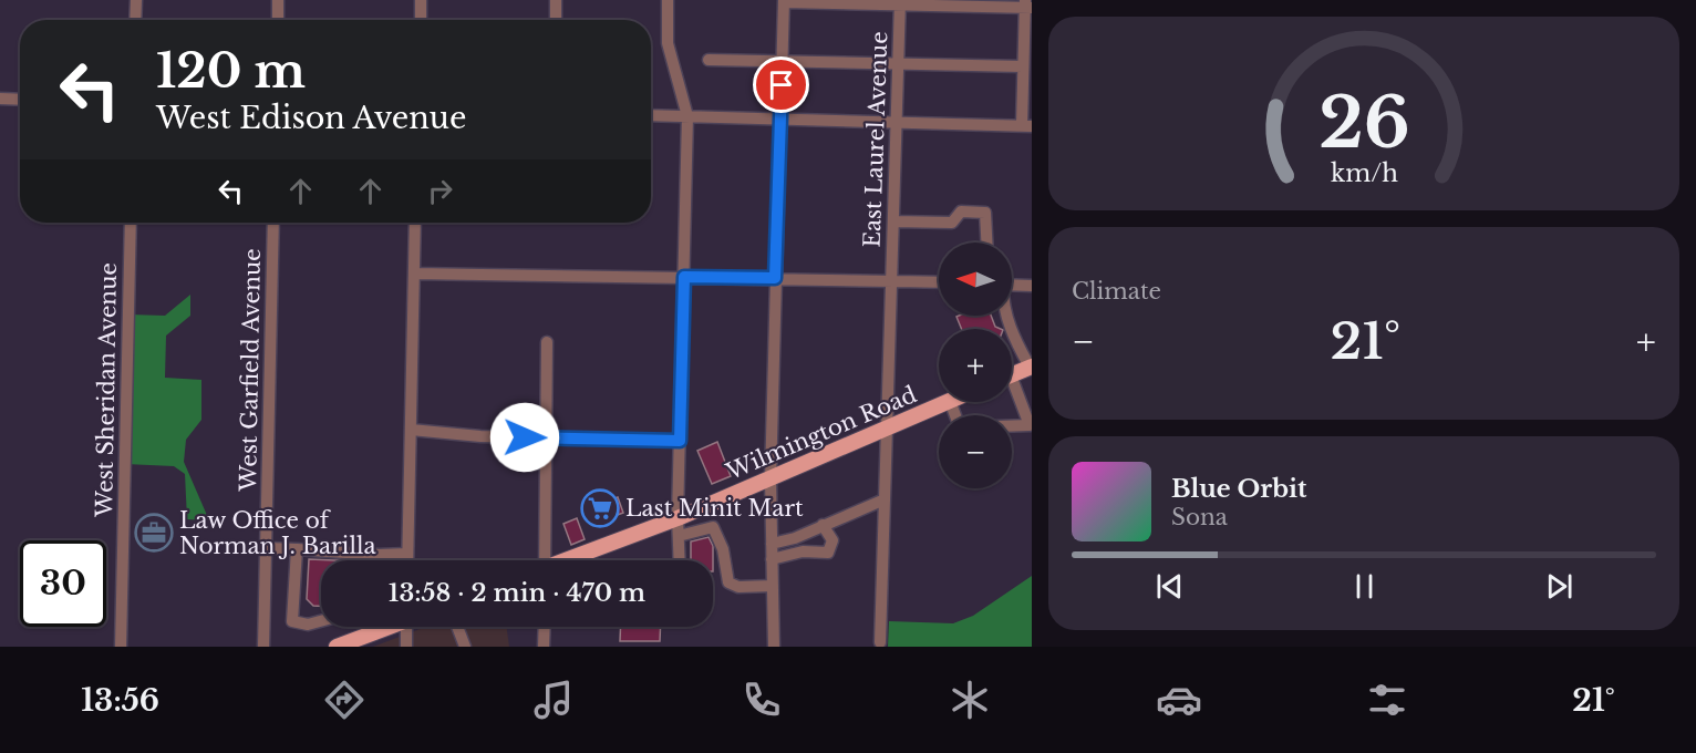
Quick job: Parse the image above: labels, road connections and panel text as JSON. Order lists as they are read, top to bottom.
{
  "streets": {
    "main road": ["Wilmington Road"],
    "street": ["East Laurel Avenue", "West Garfield Avenue", "West Sheridan Avenue"]
  },
  "crossings": [
    ["East Laurel Avenue", "Wilmington Road"]
  ],
  "places": {
    "supermarket": ["Last Minit Mart"],
    "office": ["Law Office of Norman J. Barilla"]
  },
  "north": "left",
  "page": {
    "turn": ["120 m", "West Edison Avenue"],
    "tile": "Climate",
    "map_buttons": ["+", "−"],
    "heat": ["−", "21°", "+"],
    "song": ["Blue Orbit", "Sona"],
    "limit": "30",
    "trip": "13:58 · 2 min · 470 m",
    "tabs": ["13:56", "21°"],
    "gauge": ["26", "km/h"]
  }
}
